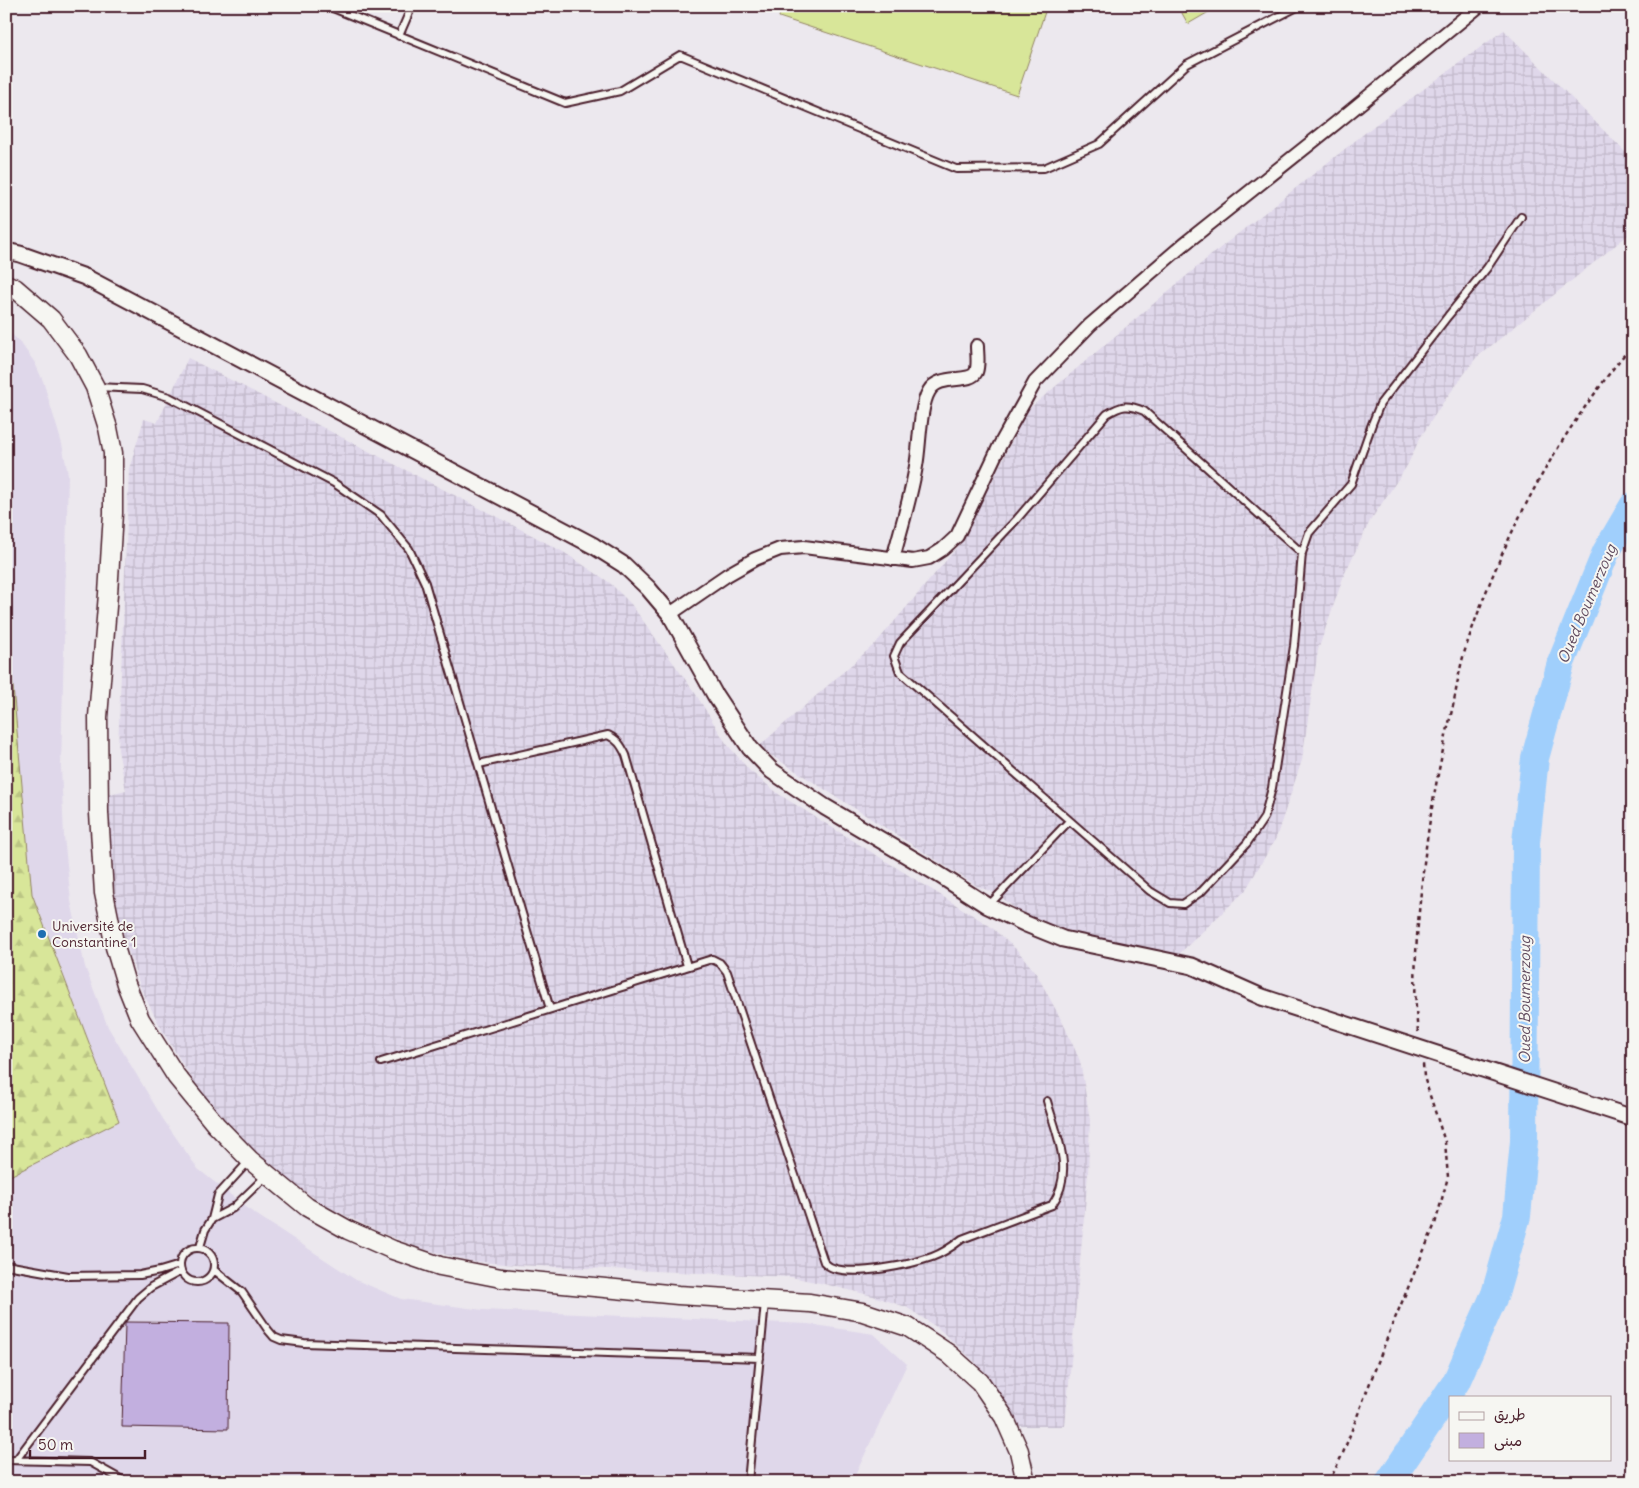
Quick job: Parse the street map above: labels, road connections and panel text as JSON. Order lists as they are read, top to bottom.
{
  "water": ["Oued Boumerzoug"],
  "places": ["Université de Constantine 1"],
  "legend": ["طريق", "مبنى"],
  "scale_bar": "50 m"
}
